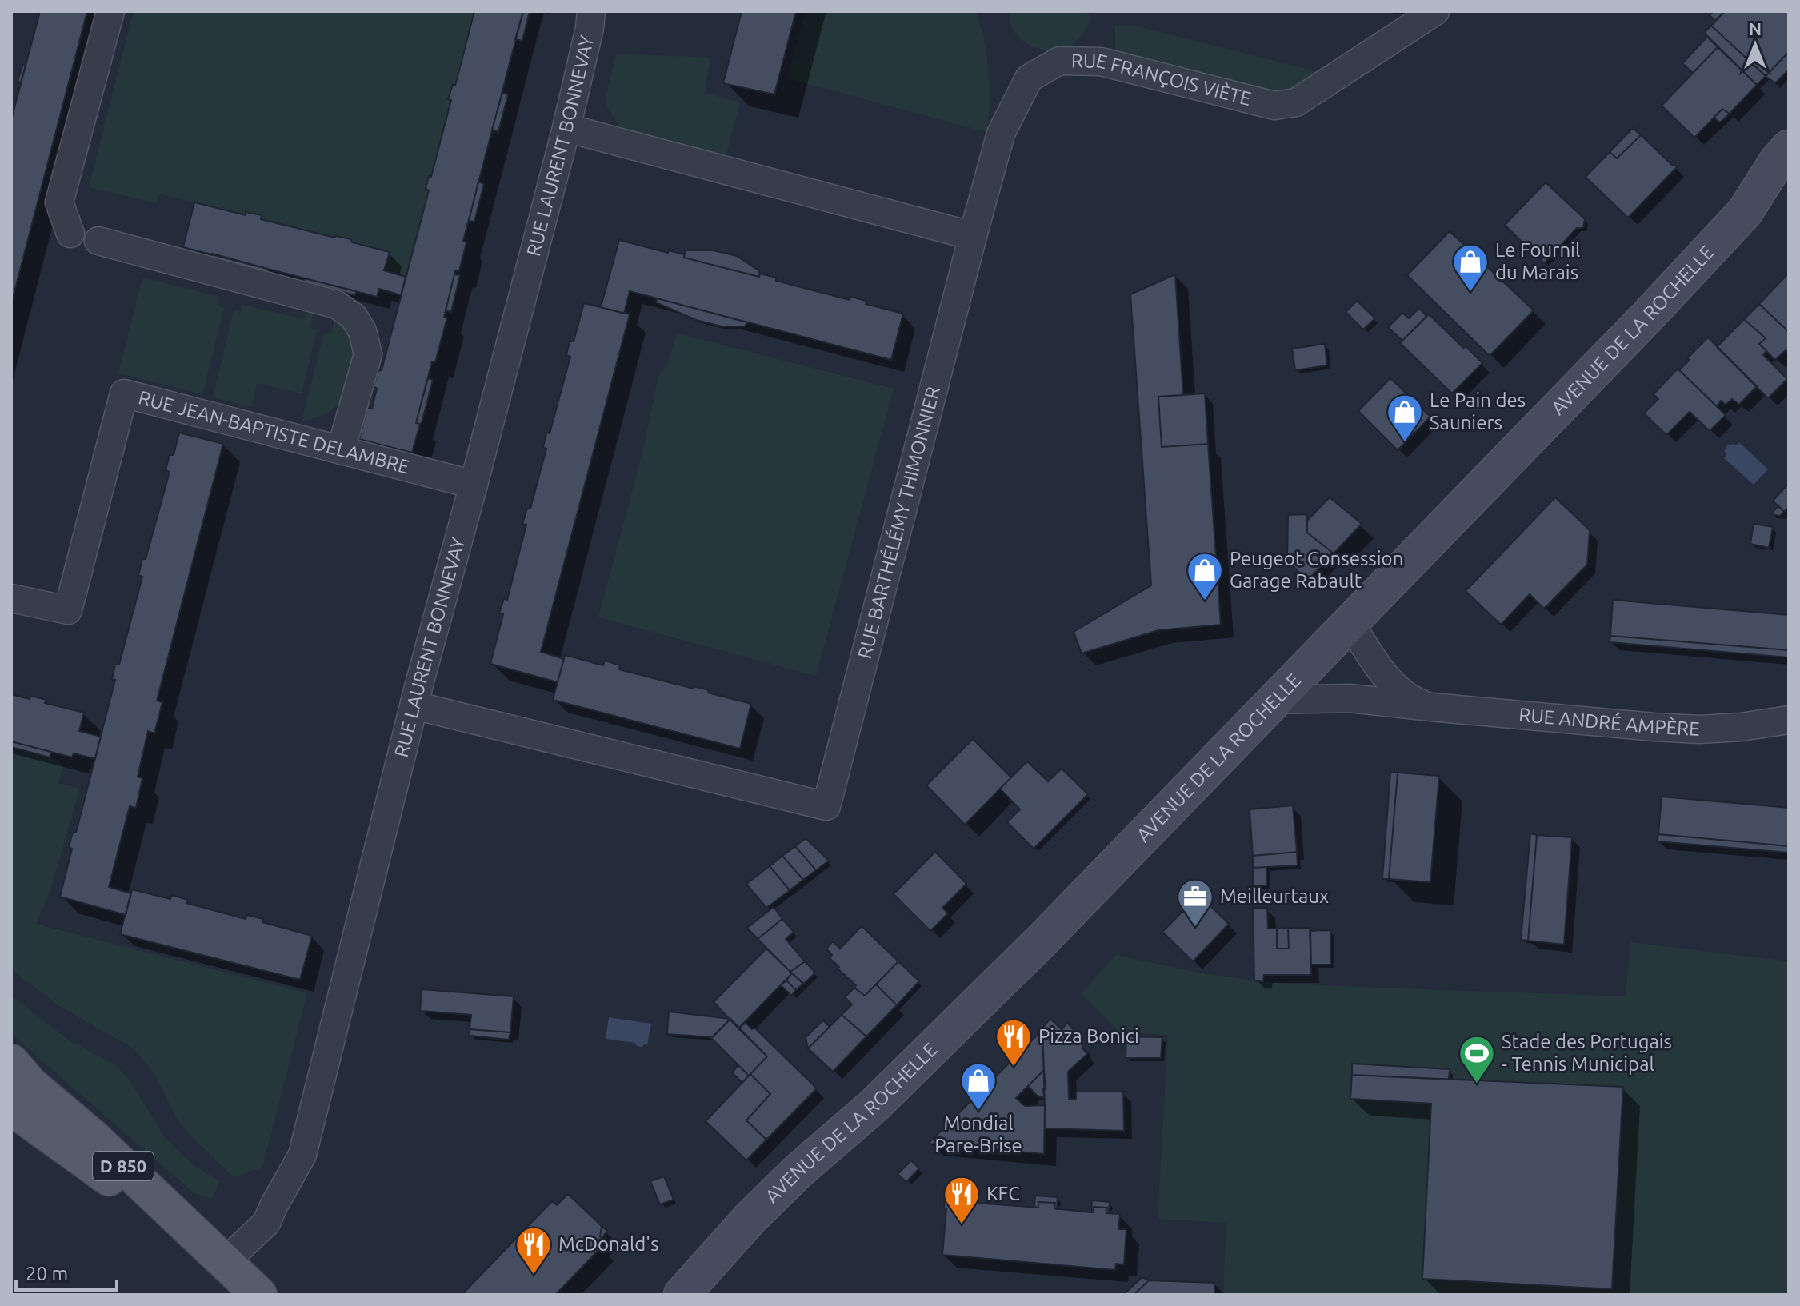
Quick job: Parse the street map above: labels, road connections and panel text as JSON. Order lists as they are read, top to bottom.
{
  "streets": {
    "main road": ["AVENUE DE LA ROCHELLE", "D 850"],
    "street": [
      "RUE FRANÇOIS VIÈTE",
      "RUE LAURENT BONNEVAY",
      "RUE JEAN-BAPTISTE DELAMBRE",
      "RUE BARTHÉLÉMY THIMONNIER",
      "RUE ANDRÉ AMPÈRE"
    ]
  },
  "crossings": [
    ["RUE FRANÇOIS VIÈTE", "RUE BARTHÉLÉMY THIMONNIER"],
    ["RUE LAURENT BONNEVAY", "RUE JEAN-BAPTISTE DELAMBRE"],
    ["RUE LAURENT BONNEVAY", "RUE BARTHÉLÉMY THIMONNIER"],
    ["RUE LAURENT BONNEVAY", "D 850"],
    ["AVENUE DE LA ROCHELLE", "RUE ANDRÉ AMPÈRE"]
  ],
  "places": {
    "shop": [
      "Le Fournil du Marais",
      "Le Pain des Sauniers",
      "Peugeot Consession Garage Rabault",
      "Mondial Pare-Brise"
    ],
    "office": ["Meilleurtaux"],
    "restaurant": ["Pizza Bonici", "KFC", "McDonald's"],
    "sports": ["Stade des Portugais - Tennis Municipal"]
  },
  "scale_bar": "20 m",
  "north": "top"
}
